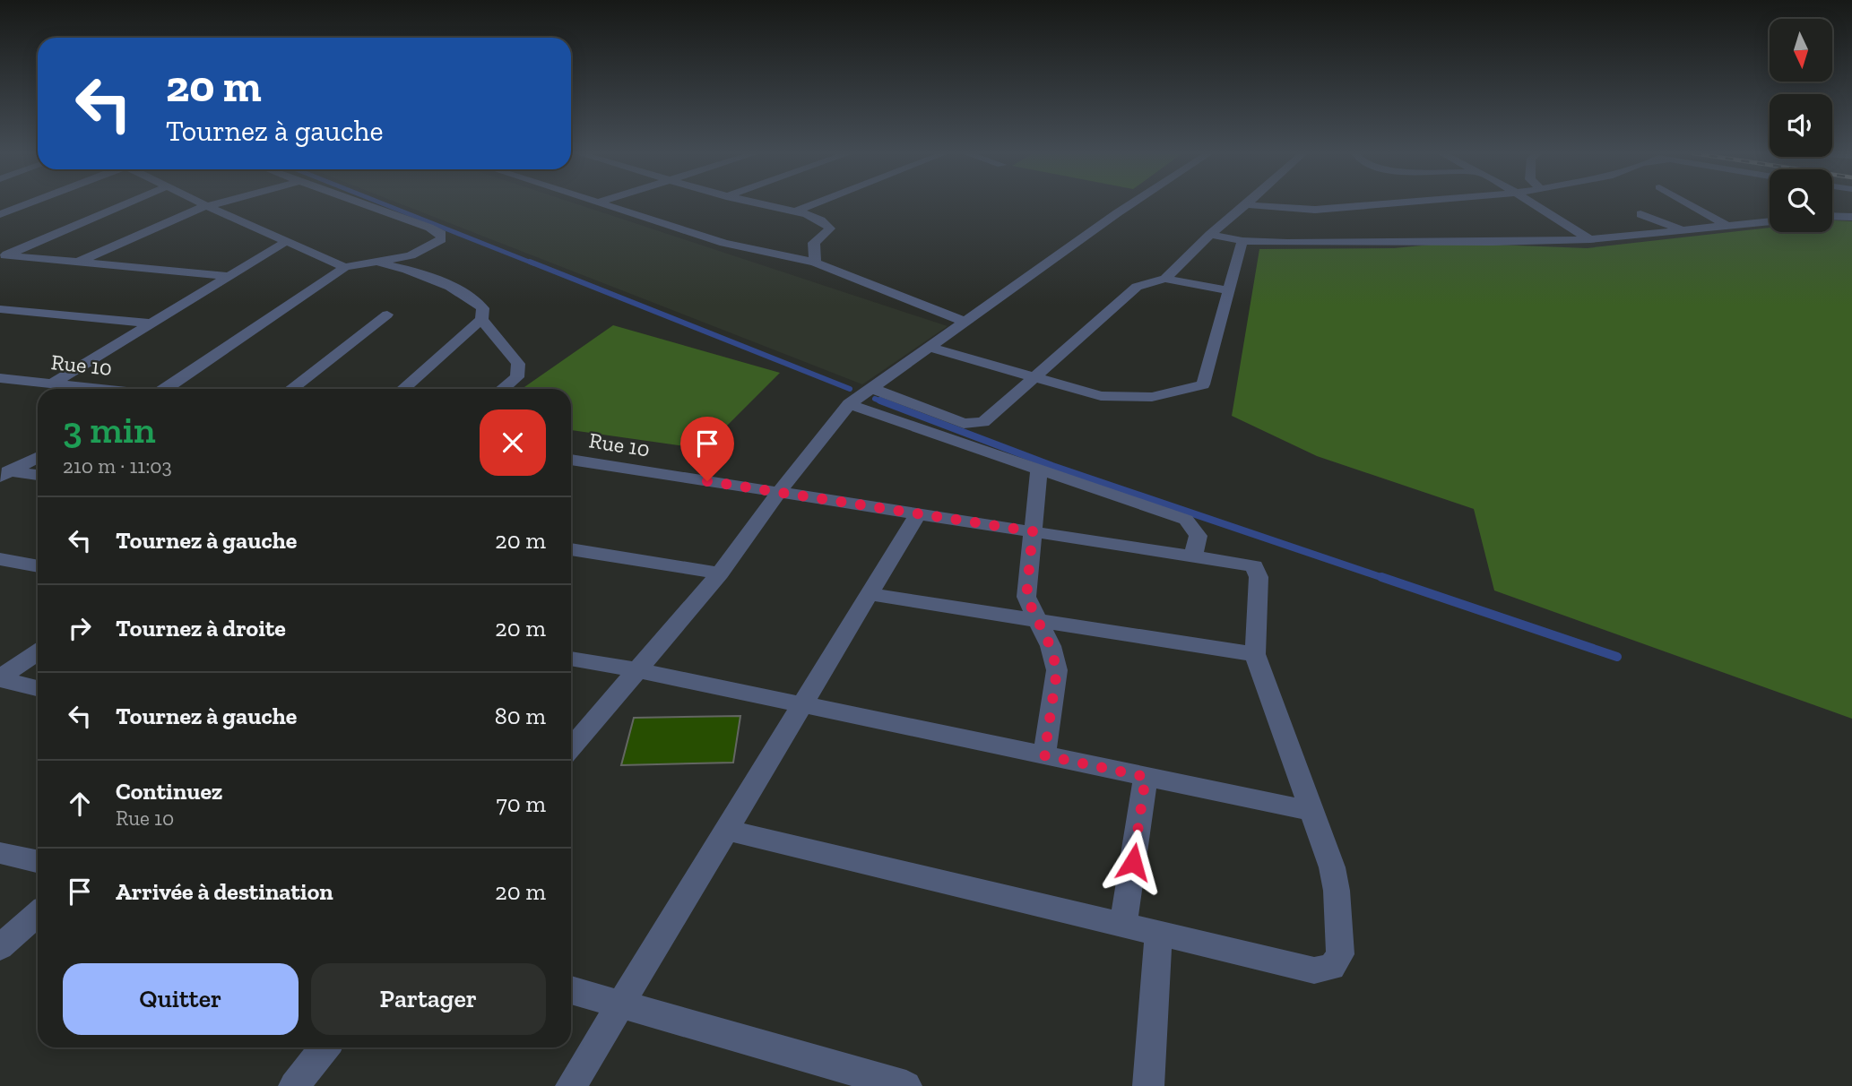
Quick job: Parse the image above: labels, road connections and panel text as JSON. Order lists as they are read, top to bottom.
{
  "streets": {
    "street": ["Rue 10"]
  },
  "north": "bottom",
  "page": {
    "turn": ["20 m", "Tournez à gauche"],
    "heading": ["3 min", "210 m · 11:03"],
    "list": [
      {
        "name": "Tournez à gauche",
        "value": "20 m"
      },
      {
        "name": "Tournez à droite",
        "value": "20 m"
      },
      {
        "name": "Tournez à gauche",
        "value": "80 m"
      },
      {
        "name": "Continuez",
        "note": "Rue 10",
        "value": "70 m"
      },
      {
        "name": "Arrivée à destination",
        "value": "20 m"
      }
    ],
    "buttons": ["Quitter", "Partager"]
  }
}
